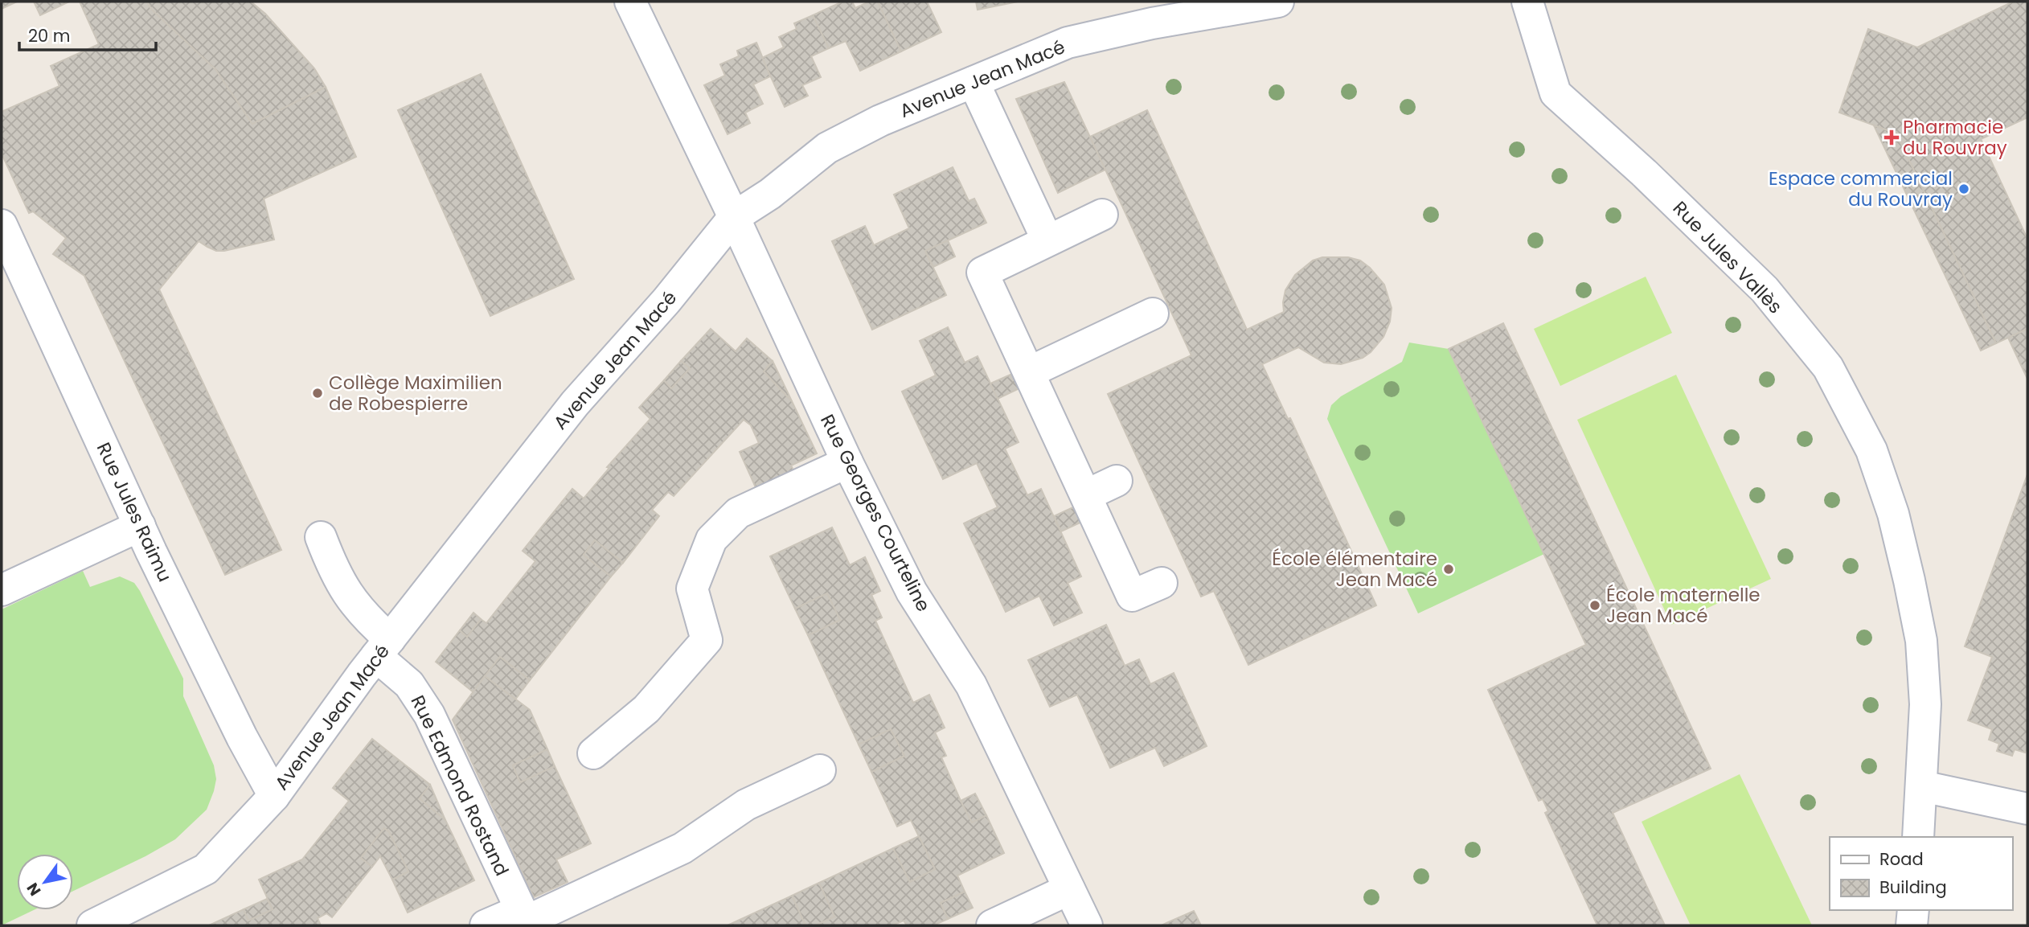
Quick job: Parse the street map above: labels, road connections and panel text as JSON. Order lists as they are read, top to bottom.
{
  "streets": {
    "street": [
      "Avenue Jean Macé",
      "Rue Jules Vallès",
      "Rue Jules Raimu",
      "Rue Georges Courteline",
      "Rue Edmond Rostand"
    ]
  },
  "crossings": [
    ["Avenue Jean Macé", "Rue Jules Raimu"],
    ["Avenue Jean Macé", "Rue Georges Courteline"],
    ["Avenue Jean Macé", "Rue Edmond Rostand"]
  ],
  "places": {
    "health": ["Pharmacie du Rouvray"],
    "other": [
      "Espace commercial du Rouvray",
      "Collège Maximilien de Robespierre",
      "École élémentaire Jean Macé",
      "École maternelle Jean Macé"
    ]
  },
  "legend": ["Road", "Building"],
  "scale_bar": "20 m",
  "north": "bottom left"
}
